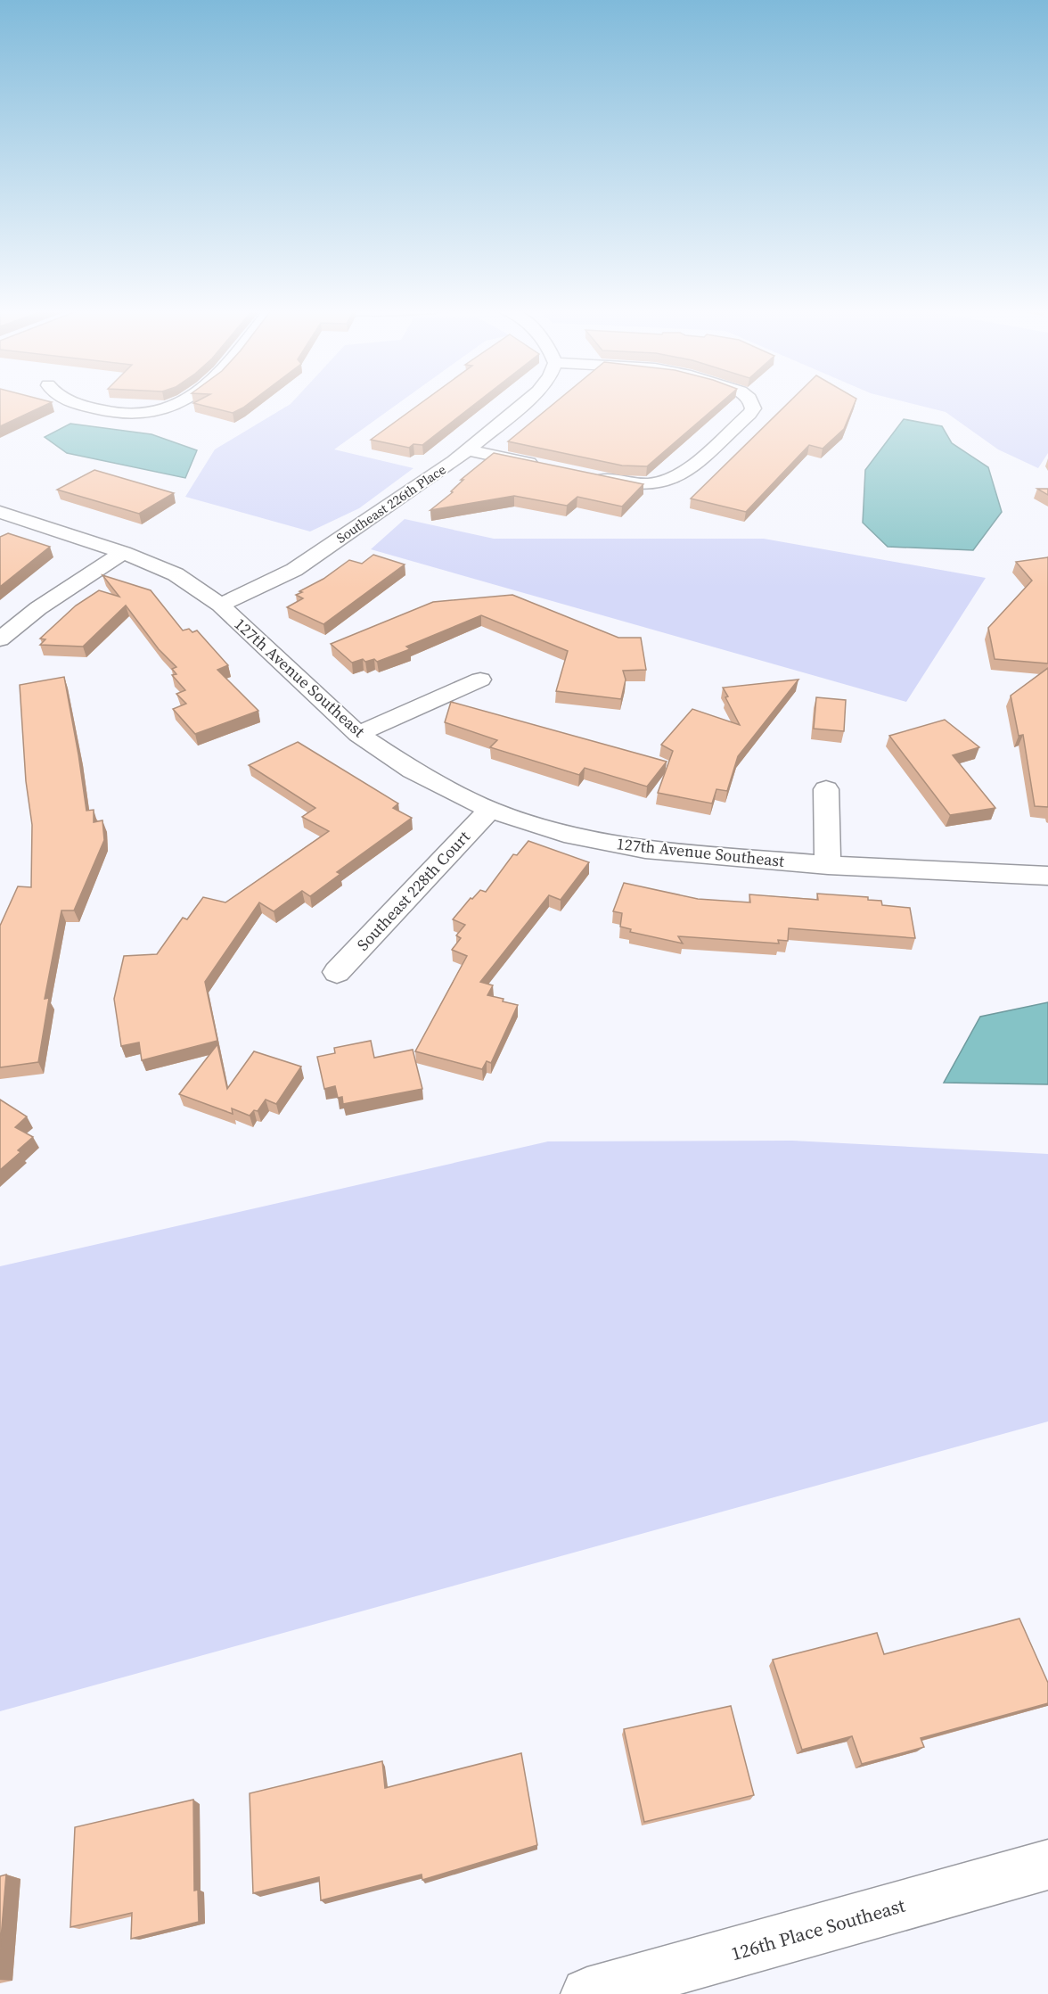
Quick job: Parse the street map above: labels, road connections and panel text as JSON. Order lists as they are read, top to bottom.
{
  "streets": {
    "street": [
      "Southeast 226th Place",
      "127th Avenue Southeast",
      "Southeast 228th Court",
      "126th Place Southeast"
    ]
  },
  "crossings": [
    ["Southeast 226th Place", "127th Avenue Southeast"],
    ["127th Avenue Southeast", "Southeast 228th Court"]
  ]
}
